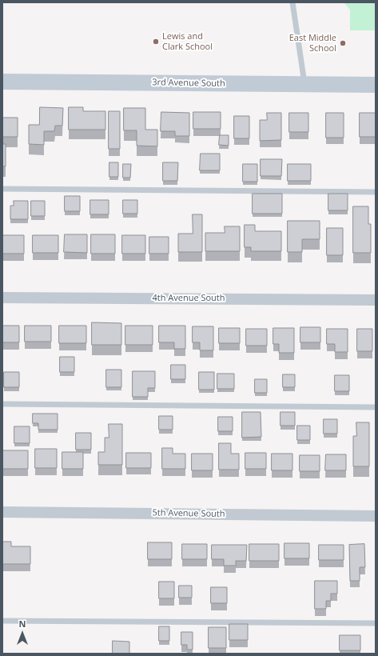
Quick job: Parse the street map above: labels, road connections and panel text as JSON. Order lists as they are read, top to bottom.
{
  "streets": {
    "street": ["3rd Avenue South", "4th Avenue South", "5th Avenue South"]
  },
  "places": ["Lewis and Clark School", "East Middle School"],
  "north": "top"
}
